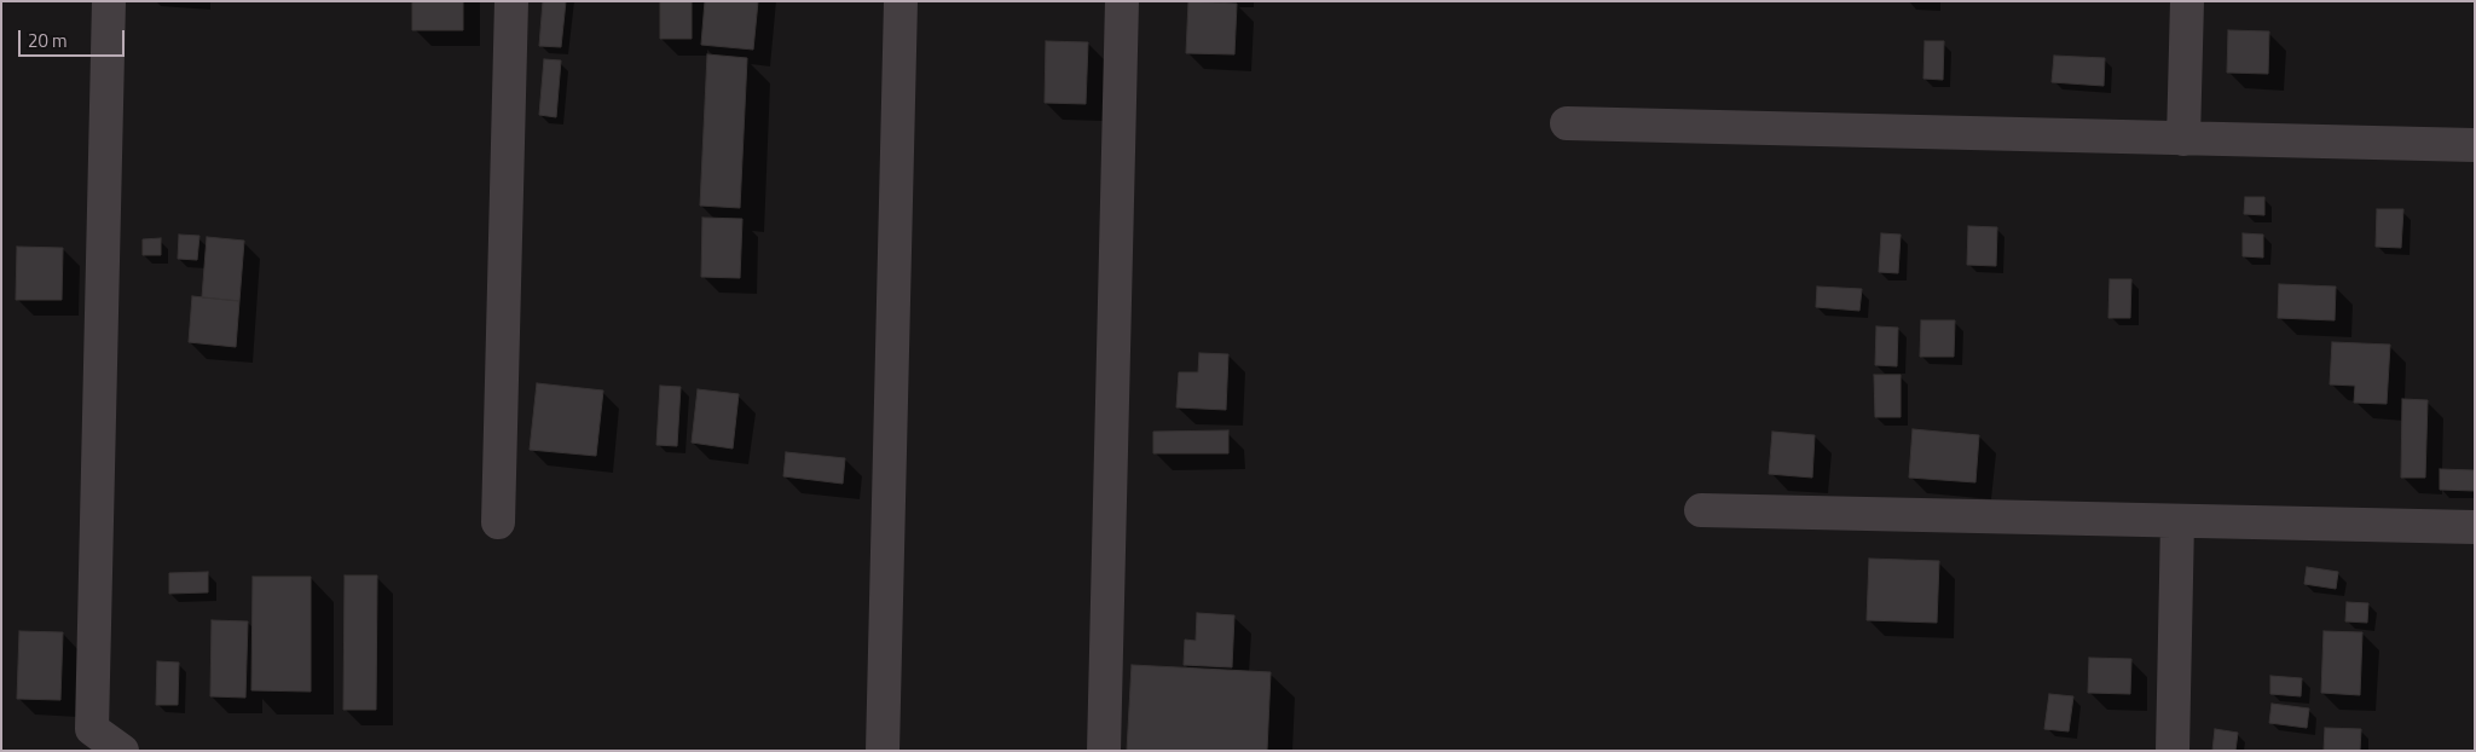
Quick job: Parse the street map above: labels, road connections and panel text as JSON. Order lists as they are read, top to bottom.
{
  "scale_bar": "20 m"
}
